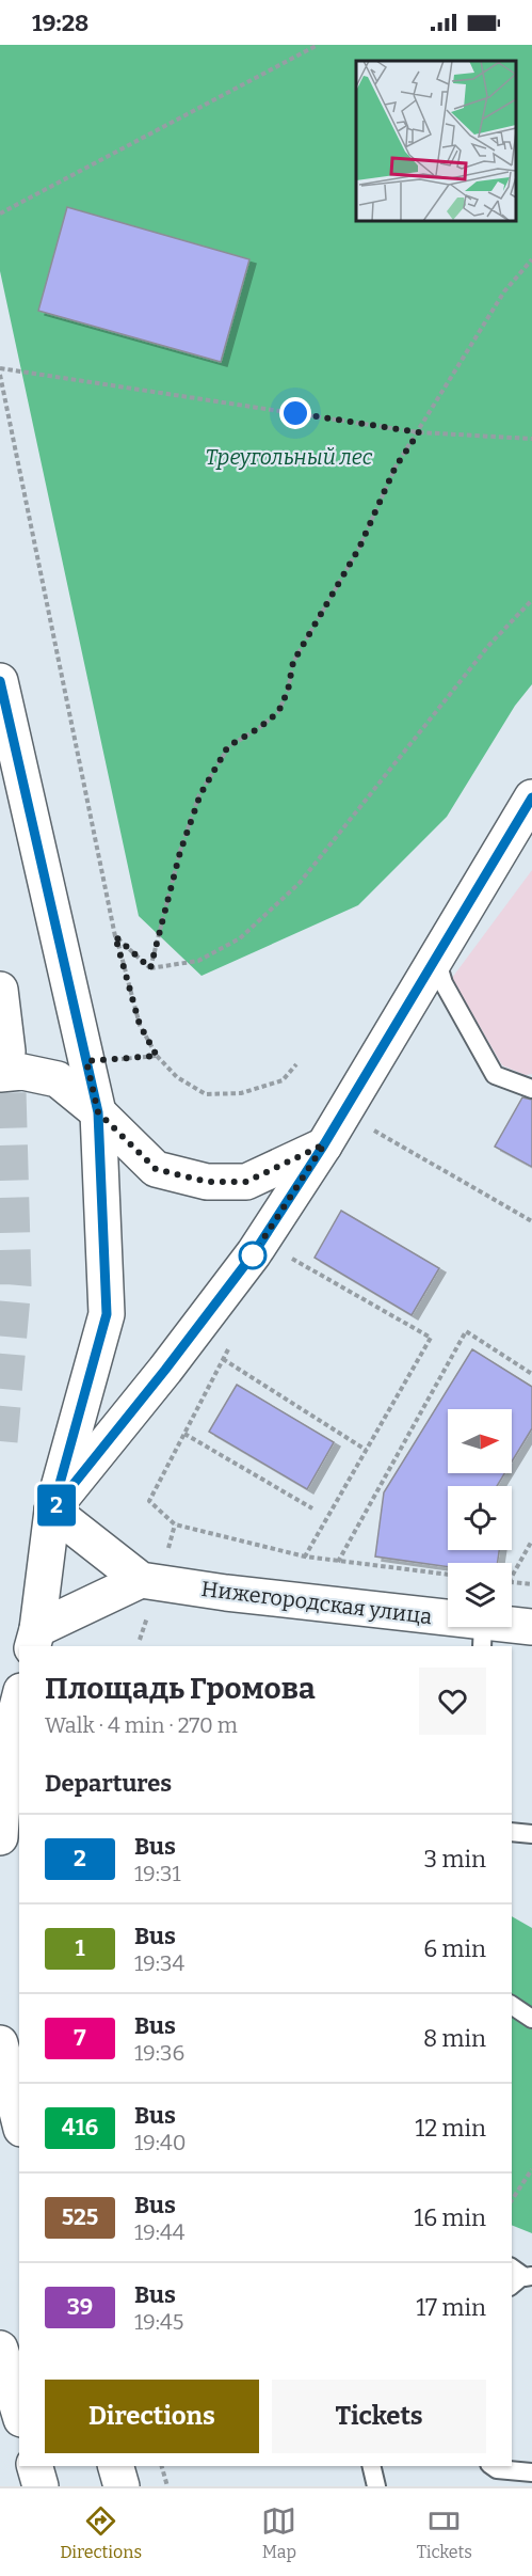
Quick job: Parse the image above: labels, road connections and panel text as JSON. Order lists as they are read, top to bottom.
{
  "streets": {
    "main road": ["Нижегородская улица"]
  },
  "parks": ["Треугольный лес"],
  "lines": ["bus line 2"],
  "north": "right",
  "page": {
    "status": "19:28",
    "on_map": "2",
    "heading": [
      ["Площадь Громова", "Walk · 4 min · 270 m"],
      "Departures"
    ],
    "list": [
      {
        "mark": "2",
        "name": "Bus",
        "note": "19:31",
        "value": "3 min"
      },
      {
        "mark": "1",
        "name": "Bus",
        "note": "19:34",
        "value": "6 min"
      },
      {
        "mark": "7",
        "name": "Bus",
        "note": "19:36",
        "value": "8 min"
      },
      {
        "mark": "416",
        "name": "Bus",
        "note": "19:40",
        "value": "12 min"
      },
      {
        "mark": "525",
        "name": "Bus",
        "note": "19:44",
        "value": "16 min"
      },
      {
        "mark": "39",
        "name": "Bus",
        "note": "19:45",
        "value": "17 min"
      }
    ],
    "buttons": ["Directions", "Tickets"],
    "tabs": ["Directions", "Map", "Tickets"]
  }
}
